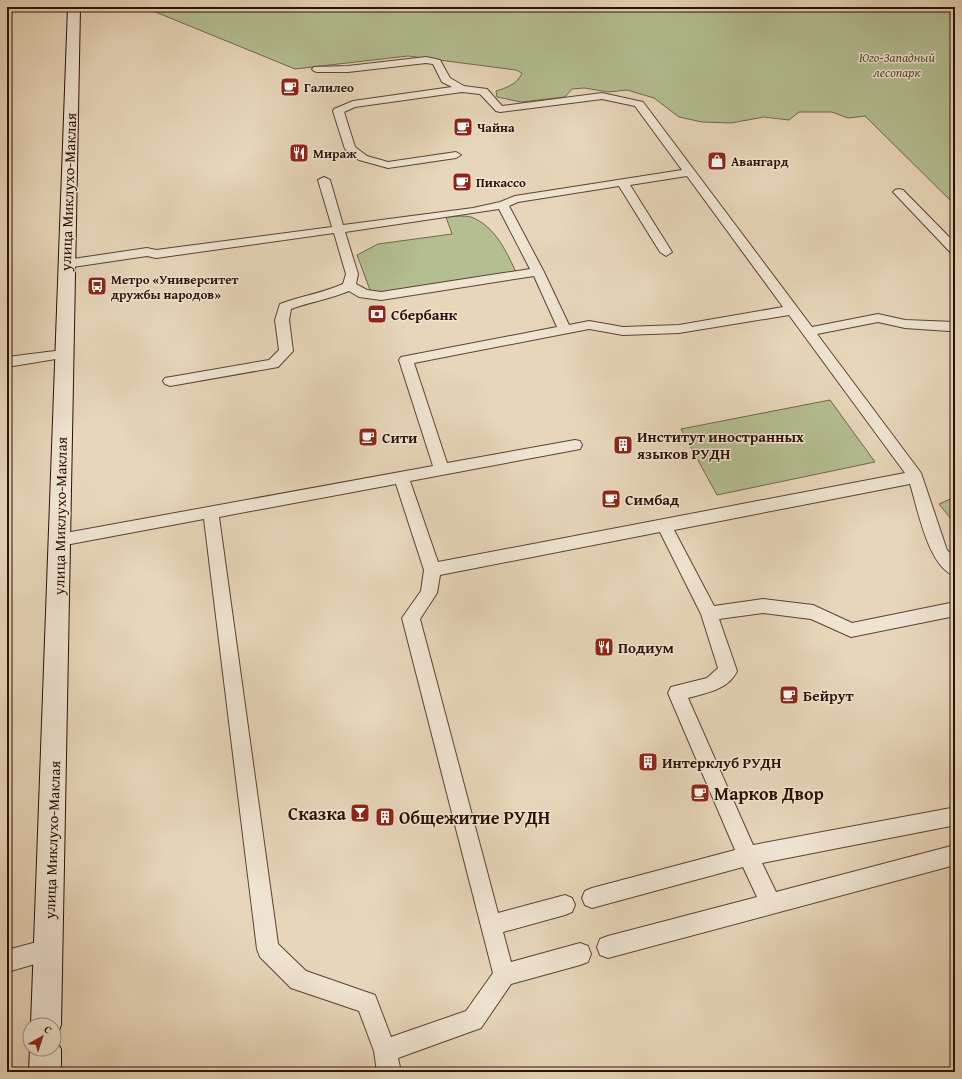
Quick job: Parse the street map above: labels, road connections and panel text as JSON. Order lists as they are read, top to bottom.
{
  "streets": {
    "main road": ["улица Миклухо-Маклая"]
  },
  "parks": ["Юго-Западный лесопарк"],
  "places": {
    "cafe": [
      "Галилео",
      "Чайна",
      "Пикассо",
      "Сити",
      "Симбад",
      "Бейрут",
      "Марков Двор"
    ],
    "restaurant": ["Мираж", "Подиум"],
    "shop": ["Авангард"],
    "bus stop": ["Метро «Университет дружбы народов»"],
    "bank": ["Сбербанк"],
    "building": ["Институт иностранных языков РУДН", "Интерклуб РУДН", "Общежитие РУДН"],
    "bar": ["Сказка"]
  },
  "north": "top right"
}
